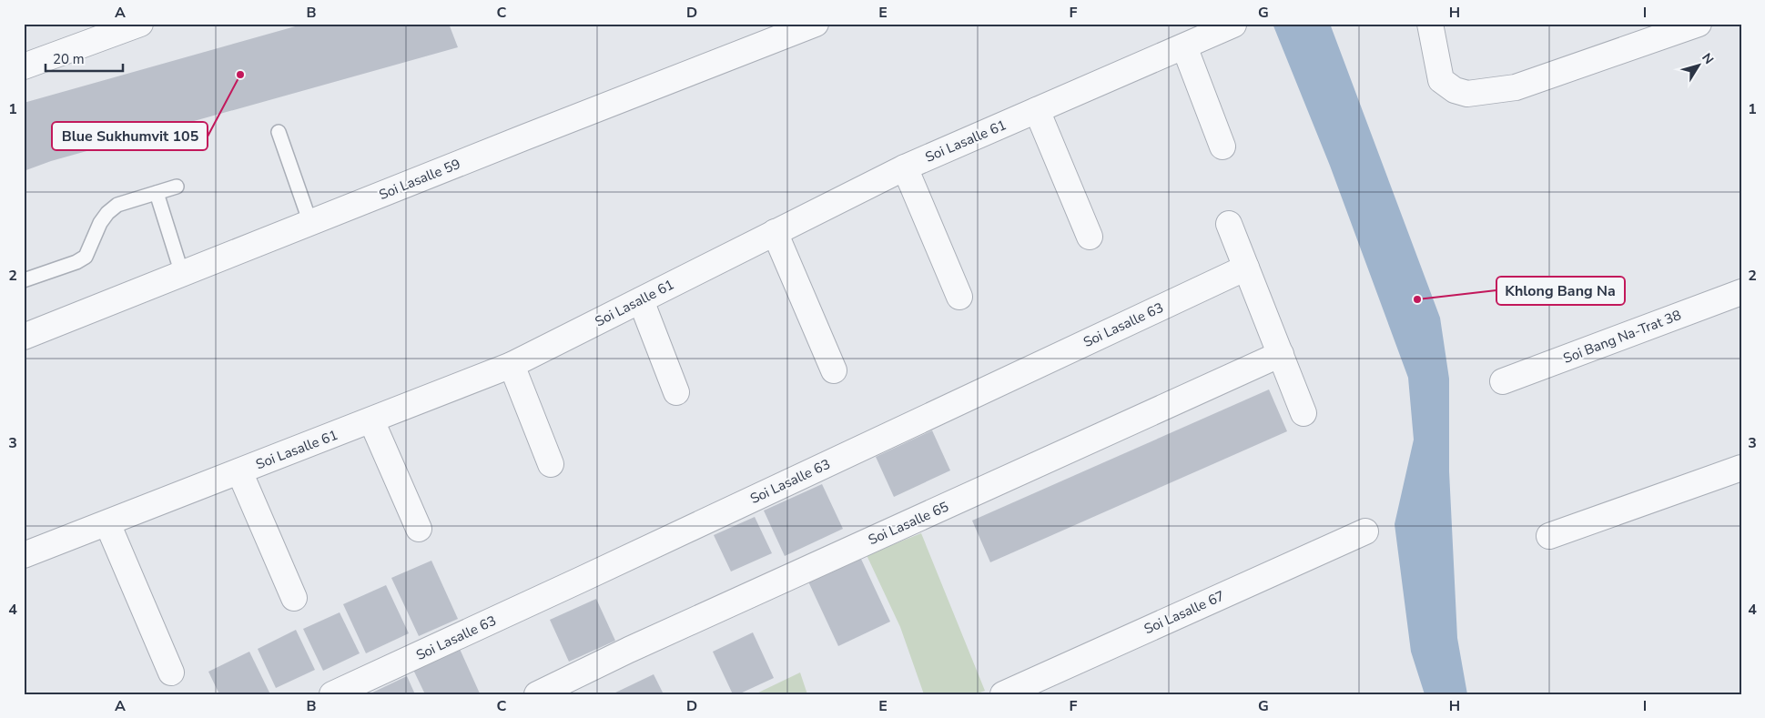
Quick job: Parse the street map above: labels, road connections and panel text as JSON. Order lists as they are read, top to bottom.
{
  "streets": {
    "street": [
      "Soi Lasalle 61",
      "Soi Lasalle 59",
      "Soi Lasalle 63",
      "Soi Bang Na-Trat 38",
      "Soi Lasalle 65",
      "Soi Lasalle 67"
    ]
  },
  "places": ["Blue Sukhumvit 105", "Khlong Bang Na"],
  "scale_bar": "20 m",
  "north": "top right",
  "grid": {
    "columns": [
      "A",
      "B",
      "C",
      "D",
      "E",
      "F",
      "G",
      "H",
      "I"
    ],
    "rows": [
      "1",
      "2",
      "3",
      "4"
    ]
  }
}
